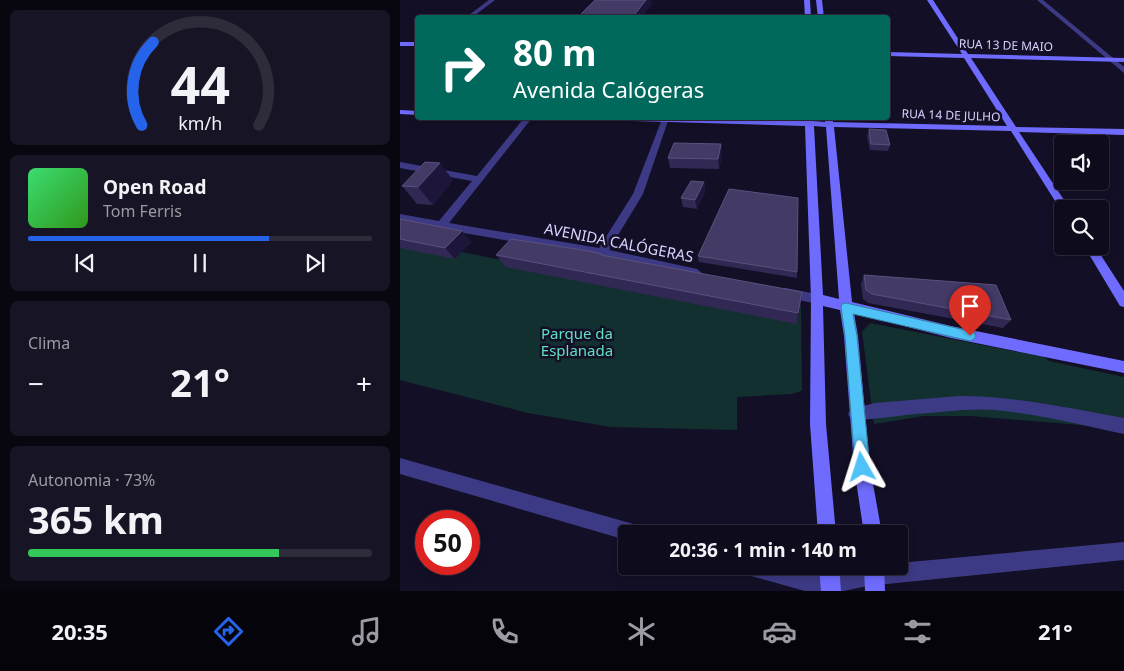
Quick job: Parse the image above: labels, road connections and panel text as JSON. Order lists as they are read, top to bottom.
{
  "streets": {
    "street": ["RUA 13 DE MAIO", "RUA 14 DE JULHO", "AVENIDA CALÓGERAS"]
  },
  "parks": ["Parque da Esplanada"],
  "page": {
    "turn": ["80 m", "Avenida Calógeras"],
    "song": ["Open Road", "Tom Ferris"],
    "tile": [
      "Clima",
      ["Autonomia · 73%", "365 km"]
    ],
    "heat": ["−", "21°", "+"],
    "limit": "50",
    "trip": "20:36 · 1 min · 140 m",
    "tabs": ["20:35", "21°"],
    "gauge": ["44", "km/h"]
  }
}
